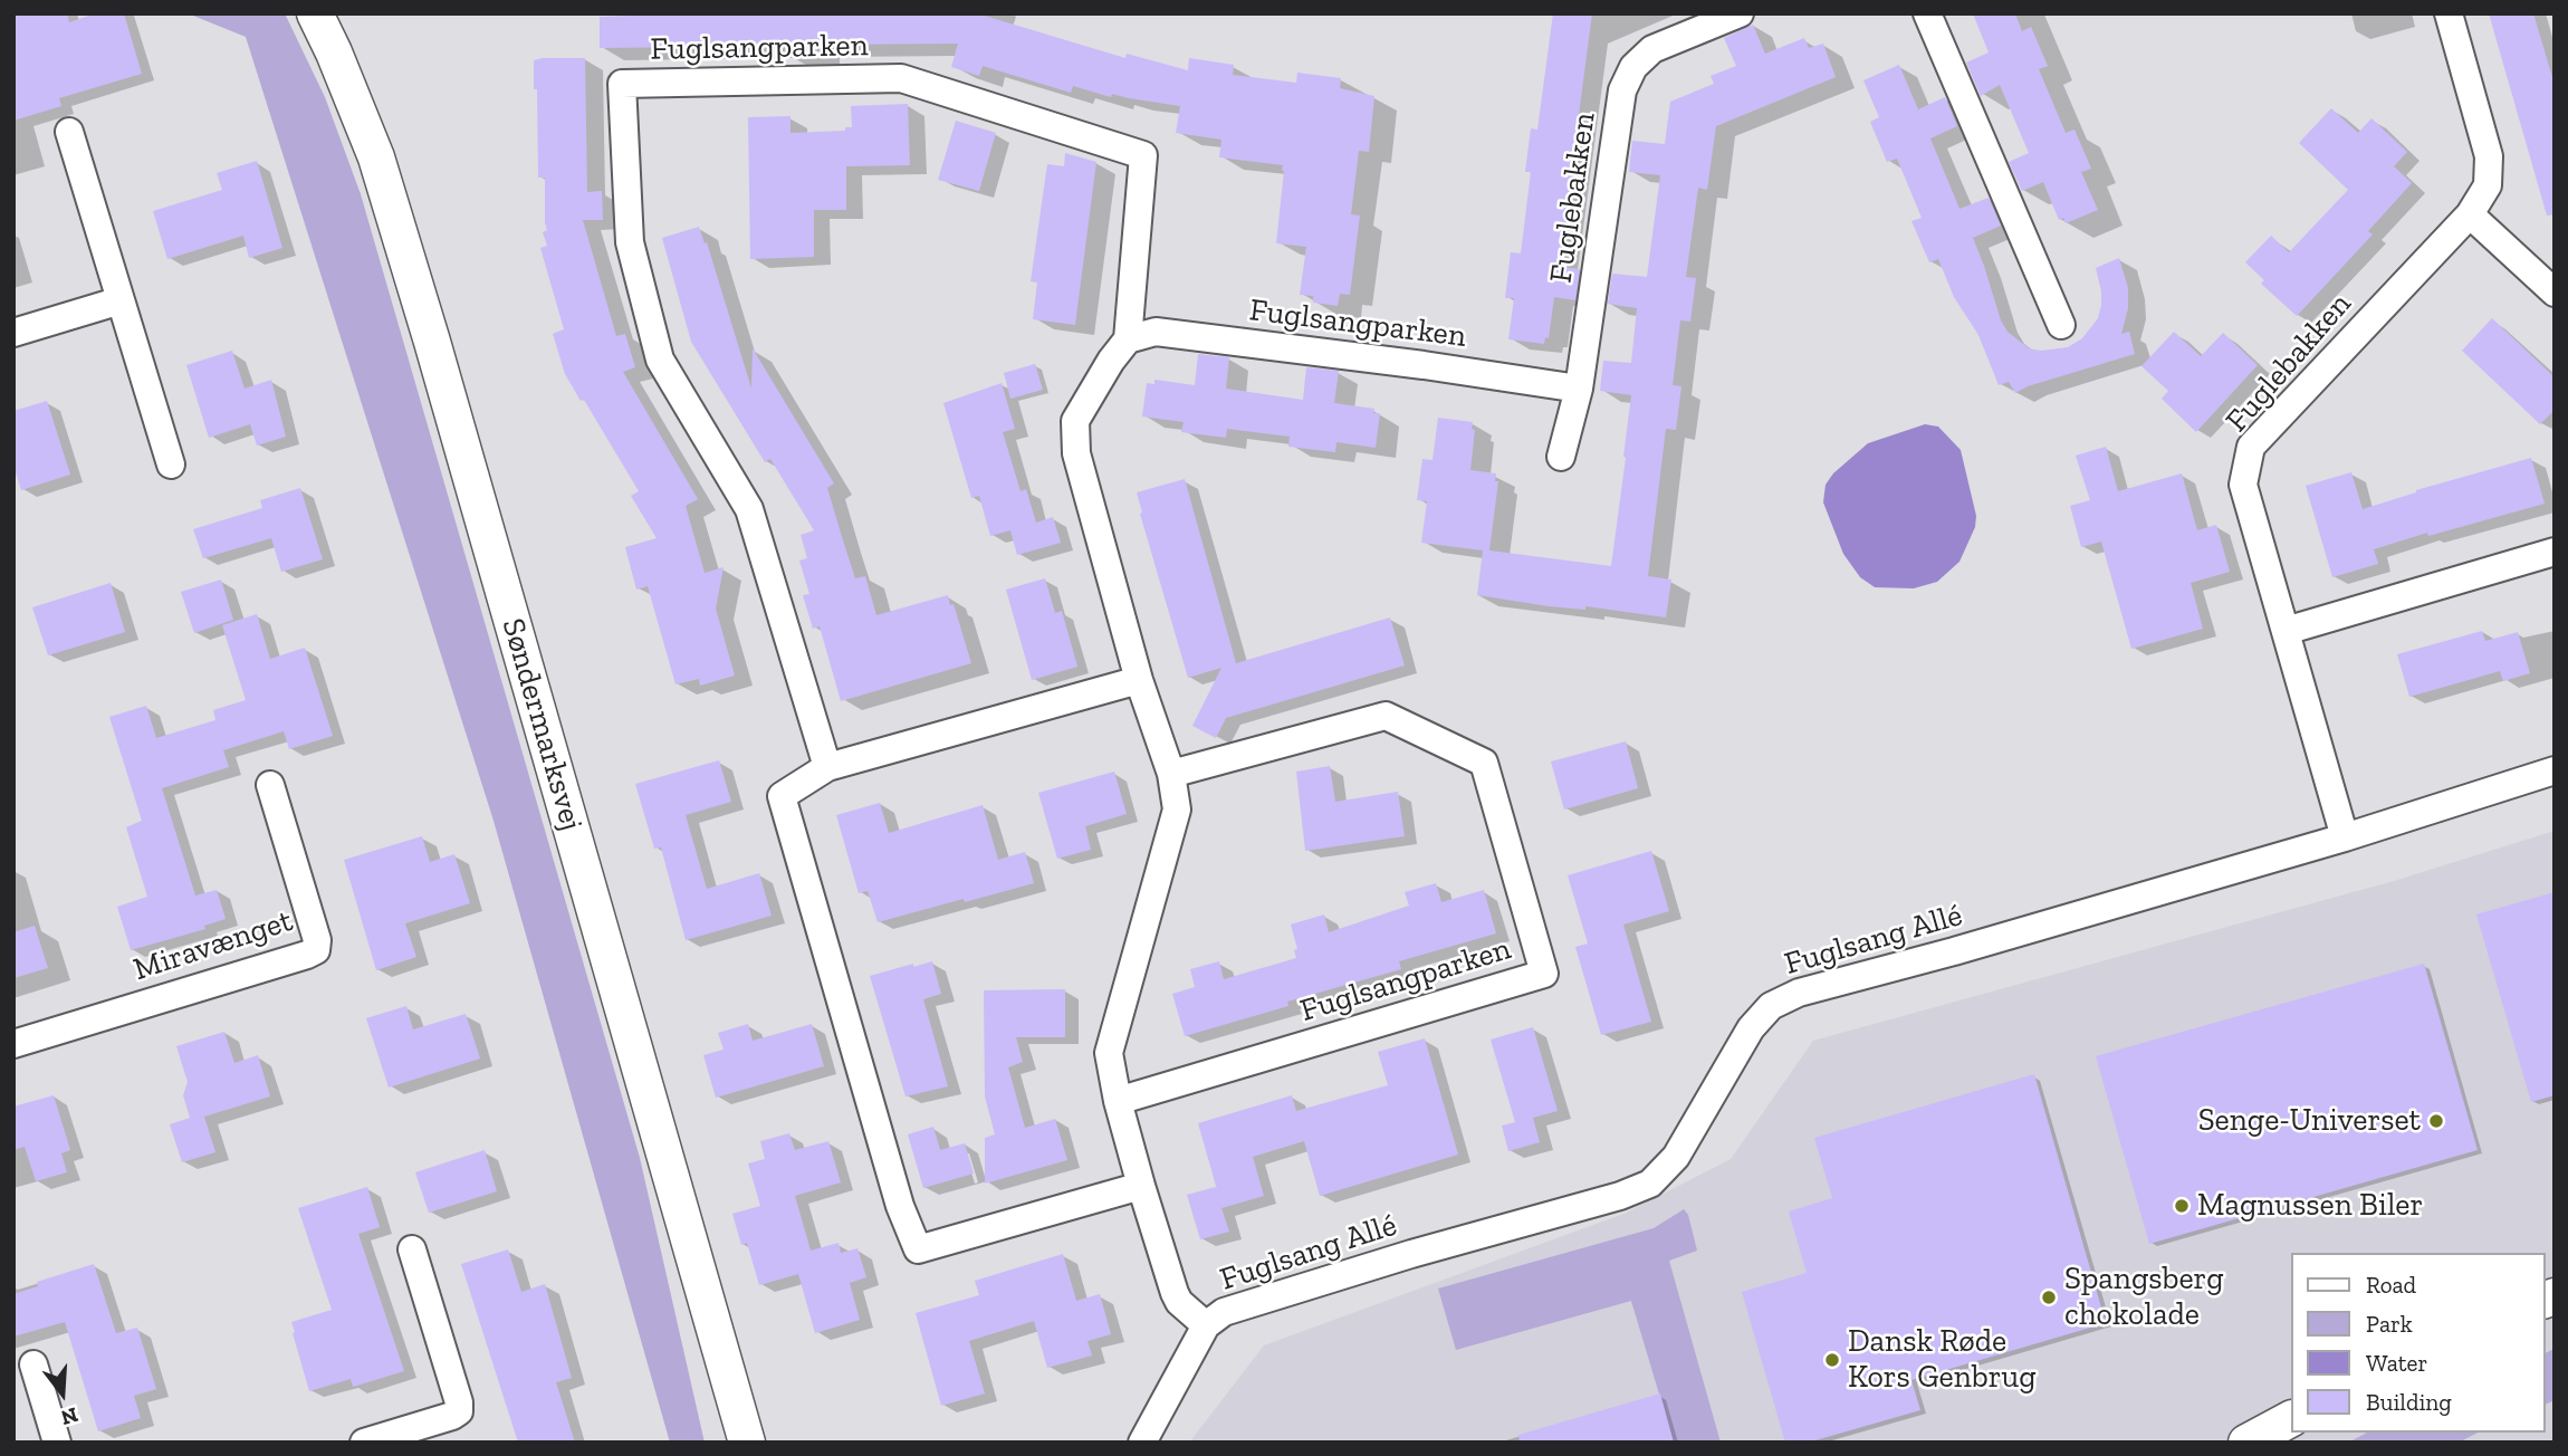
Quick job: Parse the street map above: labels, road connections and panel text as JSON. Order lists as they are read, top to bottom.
{
  "streets": {
    "street": [
      "Fuglsangparken",
      "Fuglebakken",
      "Søndermarksvej",
      "Fuglsang Allé",
      "Miravænget"
    ]
  },
  "crossings": [
    ["Fuglsangparken", "Fuglebakken"],
    ["Fuglebakken", "Fuglsang Allé"]
  ],
  "places": [
    "Senge-Universet",
    "Magnussen Biler",
    "Spangsberg chokolade",
    "Dansk Røde Kors Genbrug"
  ],
  "legend": [
    "Road",
    "Park",
    "Water",
    "Building"
  ],
  "north": "bottom"
}
